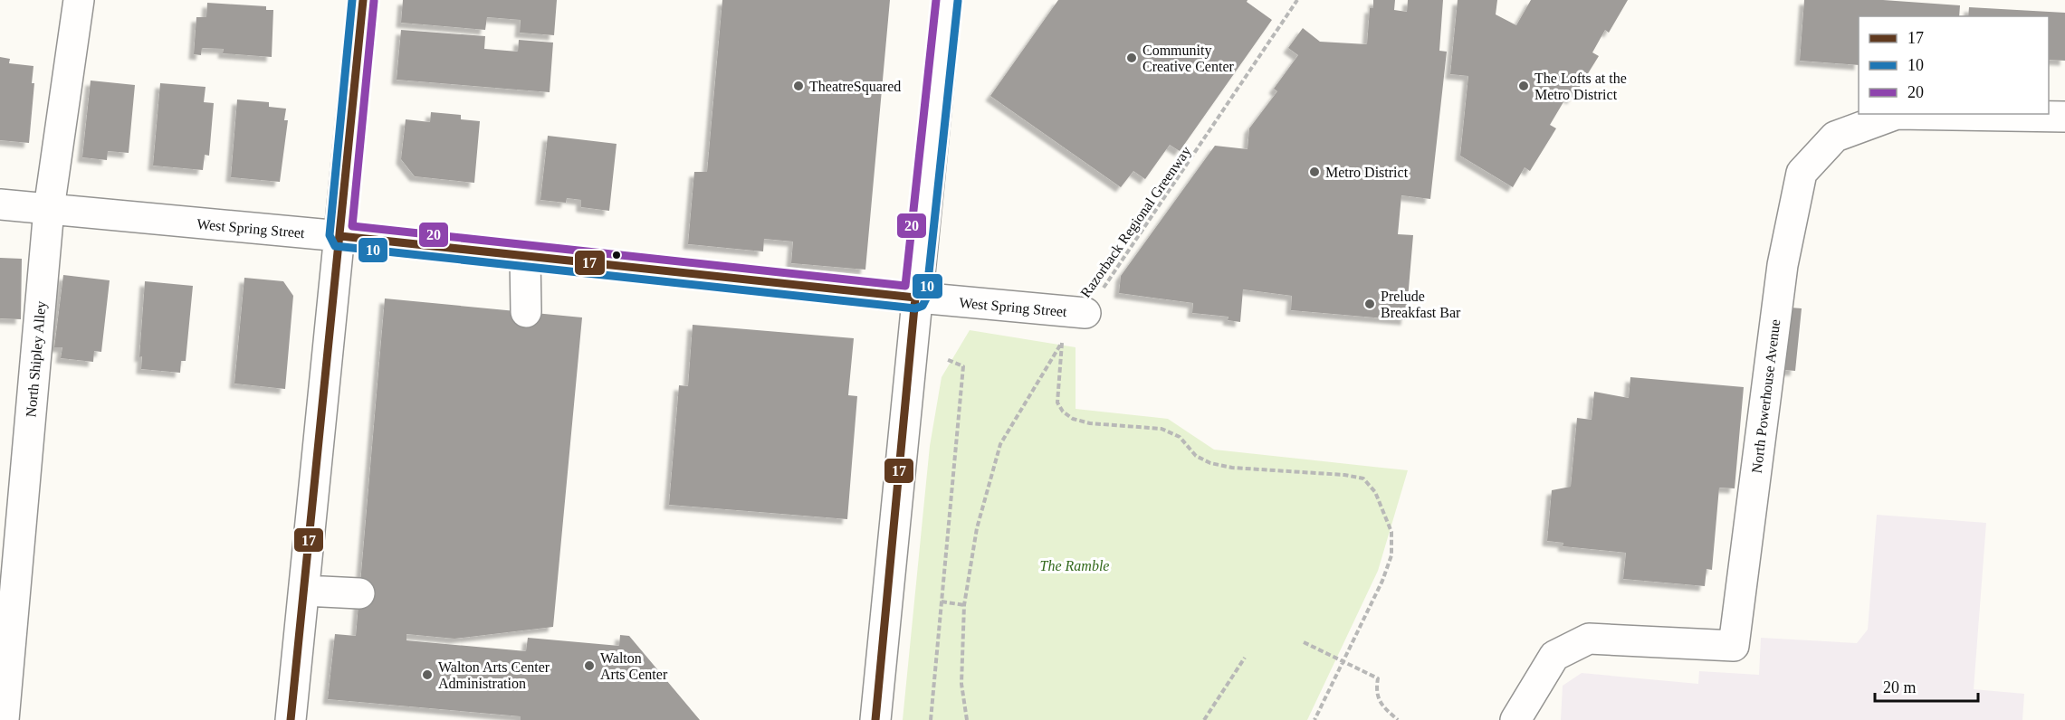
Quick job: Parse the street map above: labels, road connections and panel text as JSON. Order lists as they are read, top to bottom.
{
  "streets": {
    "street": ["West Spring Street", "North Shipley Alley", "North Powerhouse Avenue"],
    "path": ["Razorback Regional Greenway"]
  },
  "crossings": [
    ["Razorback Regional Greenway", "West Spring Street"],
    ["West Spring Street", "North Shipley Alley"]
  ],
  "parks": ["The Ramble"],
  "places": [
    "Community Creative Center",
    "TheatreSquared",
    "The Lofts at the Metro District",
    "Metro District",
    "Prelude Breakfast Bar",
    "Walton Arts Center",
    "Walton Arts Center Administration"
  ],
  "lines": ["transit line 17", "transit line 10", "transit line 20"],
  "legend": ["17", "10", "20"],
  "scale_bar": "20 m"
}
